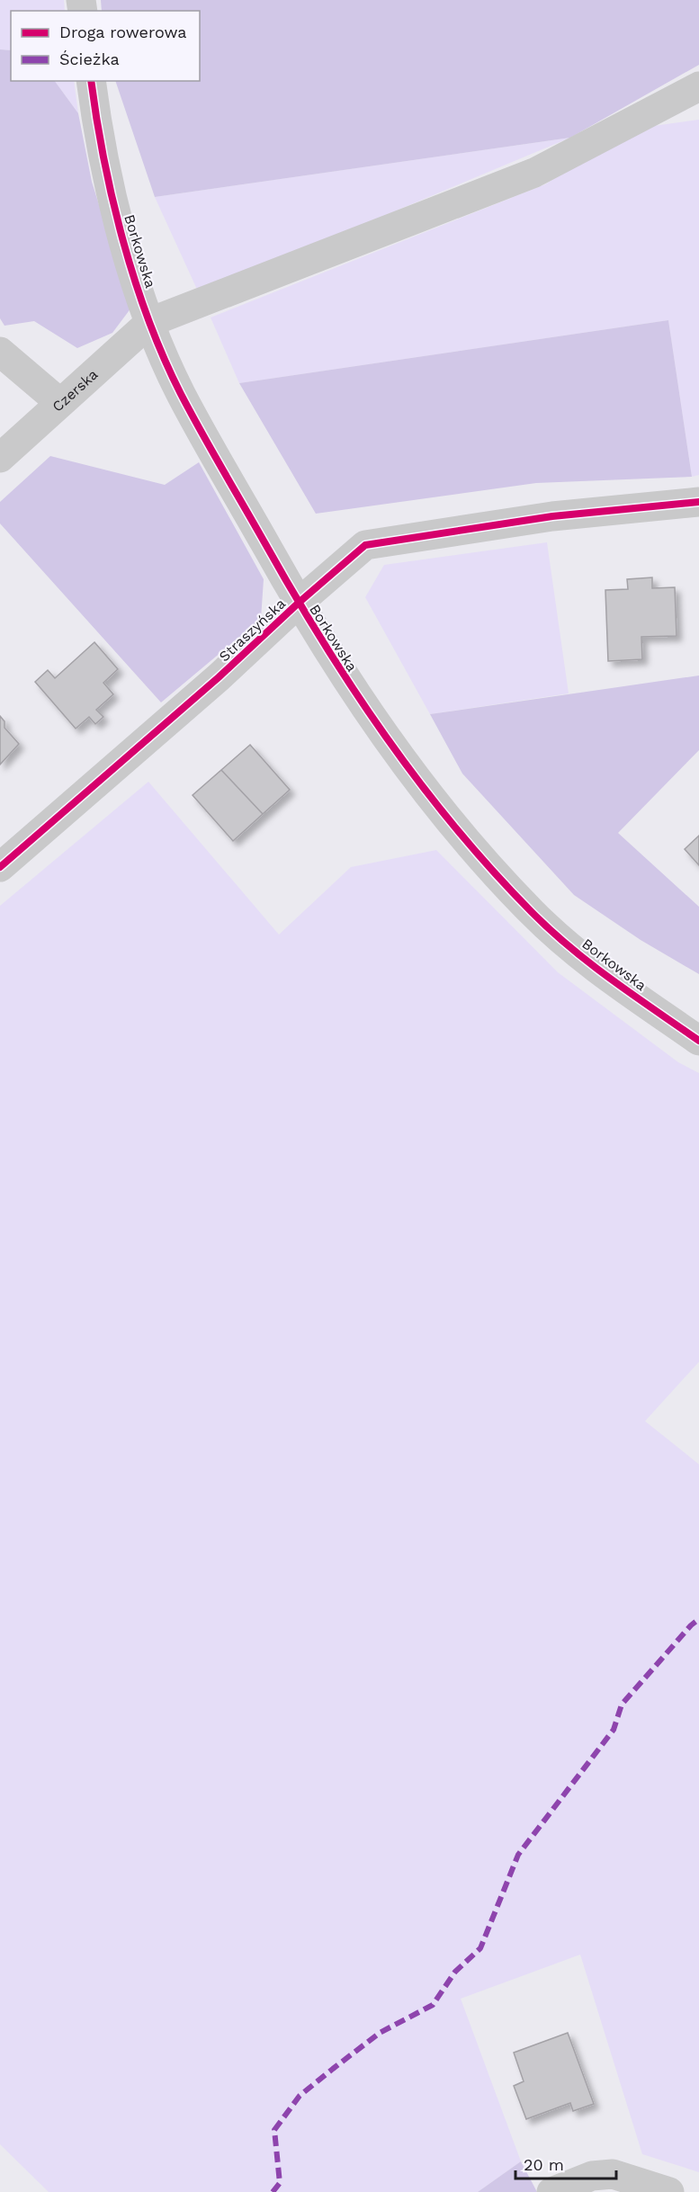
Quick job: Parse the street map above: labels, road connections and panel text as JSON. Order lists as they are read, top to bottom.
{
  "streets": {
    "street": ["Borkowska", "Czerska", "Straszyńska"]
  },
  "crossings": [
    ["Borkowska", "Czerska"],
    ["Borkowska", "Straszyńska"]
  ],
  "legend": ["Droga rowerowa", "Ścieżka"],
  "scale_bar": "20 m"
}
